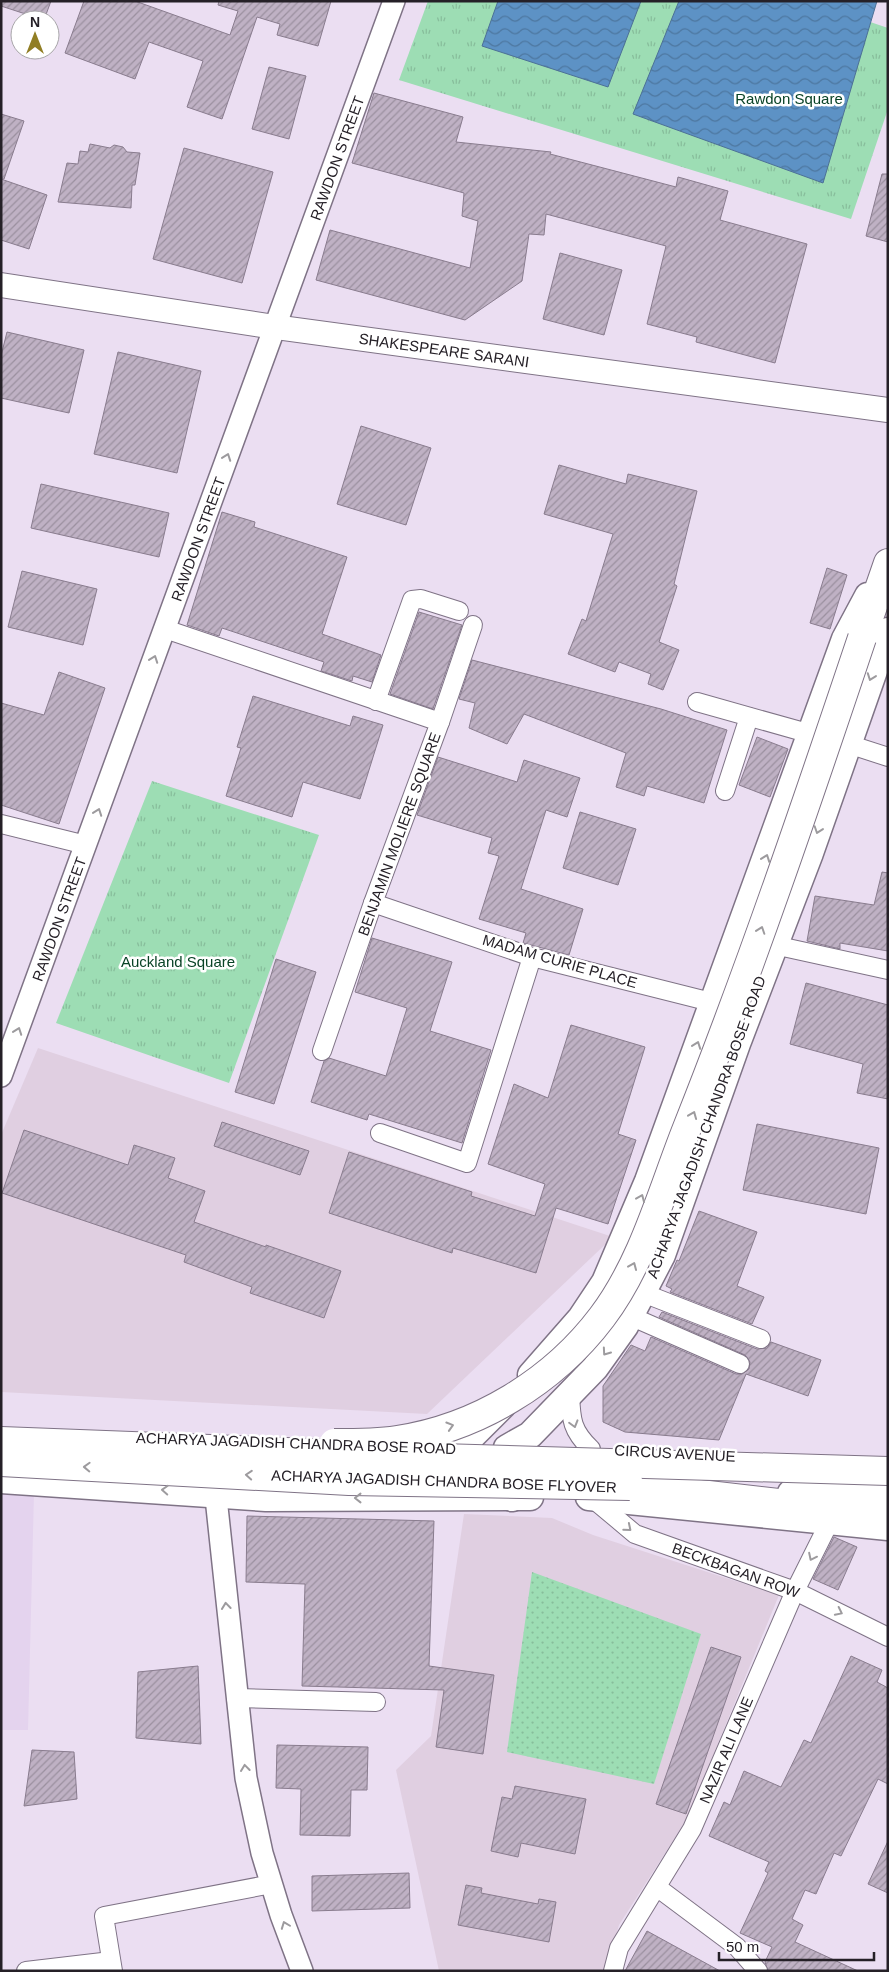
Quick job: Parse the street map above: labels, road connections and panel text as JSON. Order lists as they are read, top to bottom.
{
  "streets": {
    "highway": ["ACHARYA JAGADISH CHANDRA BOSE FLYOVER"],
    "main road": ["SHAKESPEARE SARANI", "ACHARYA JAGADISH CHANDRA BOSE ROAD", "CIRCUS AVENUE"],
    "street": [
      "RAWDON STREET",
      "BENJAMIN MOLIERE SQUARE",
      "MADAM CURIE PLACE",
      "BECKBAGAN ROW",
      "NAZIR ALI LANE"
    ]
  },
  "crossings": [
    ["RAWDON STREET", "SHAKESPEARE SARANI"],
    ["RAWDON STREET", "BENJAMIN MOLIERE SQUARE"],
    ["BENJAMIN MOLIERE SQUARE", "MADAM CURIE PLACE"],
    ["MADAM CURIE PLACE", "ACHARYA JAGADISH CHANDRA BOSE ROAD"],
    ["ACHARYA JAGADISH CHANDRA BOSE ROAD", "CIRCUS AVENUE"],
    ["BECKBAGAN ROW", "NAZIR ALI LANE"]
  ],
  "one_way": ["RAWDON STREET", "BECKBAGAN ROW"],
  "parks": ["Rawdon Square", "Auckland Square"],
  "scale_bar": "50 m",
  "north": "top"
}
